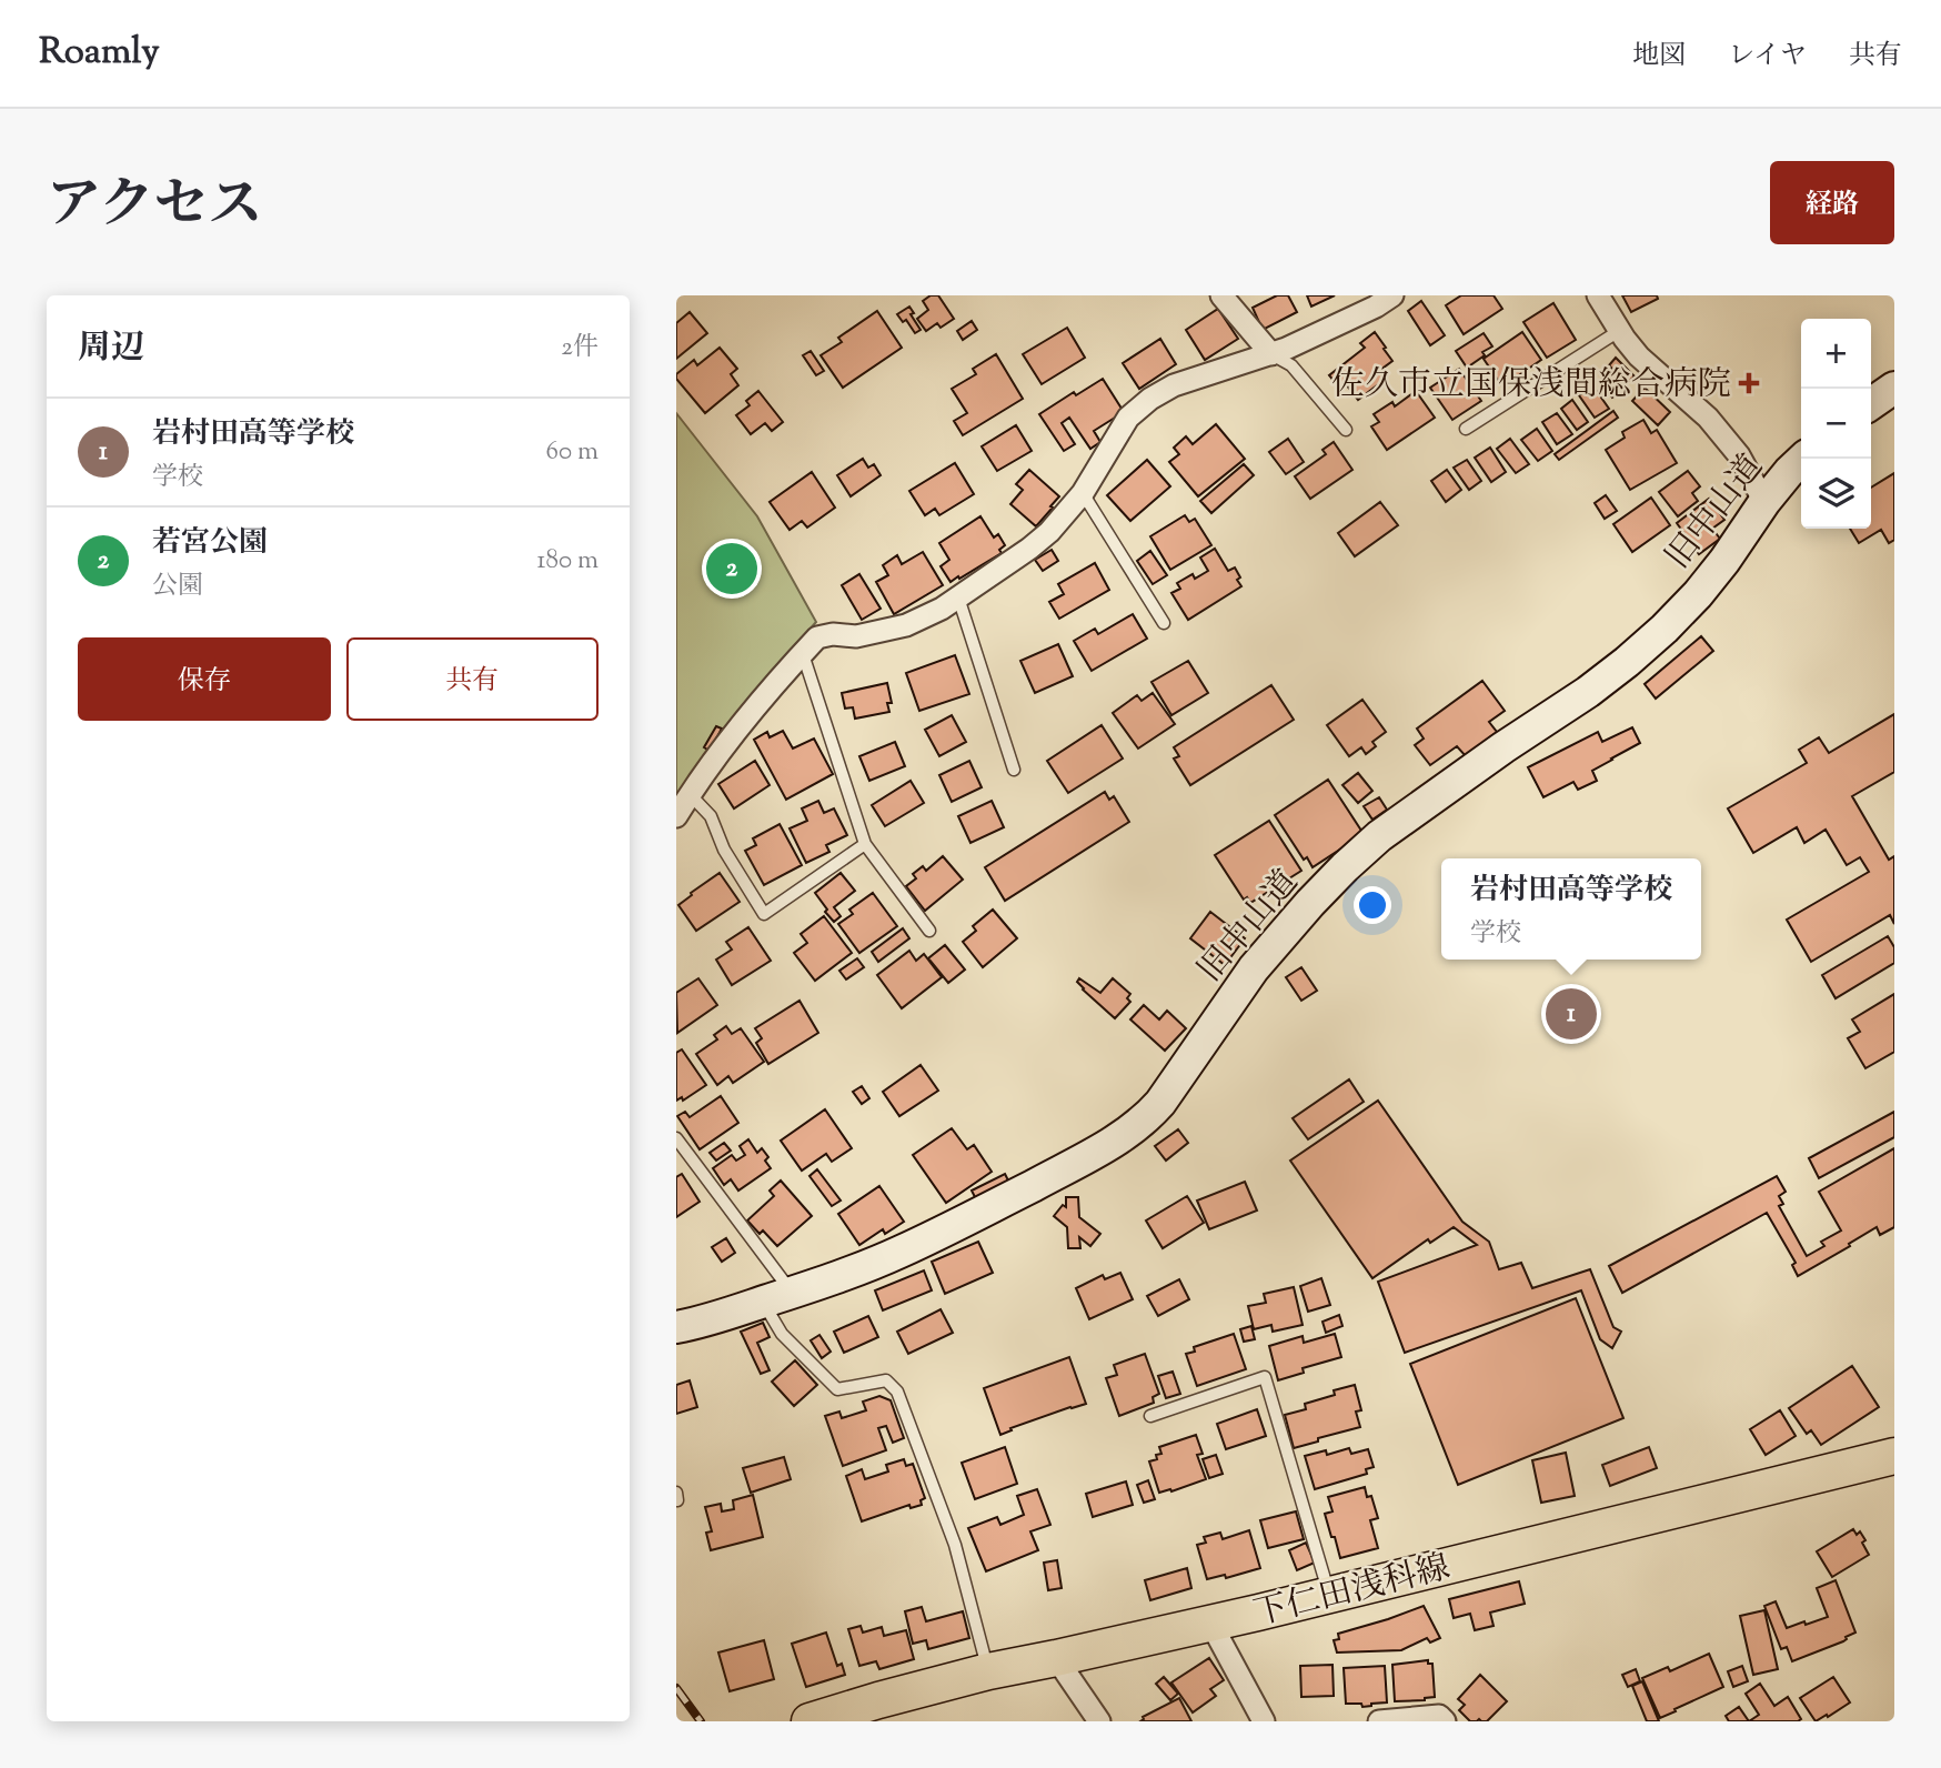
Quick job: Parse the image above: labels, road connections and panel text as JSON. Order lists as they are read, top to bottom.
{
  "streets": {
    "main road": ["旧中山道", "下仁田浅科線"]
  },
  "places": {
    "health": ["佐久市立国保浅間総合病院"]
  },
  "page": {
    "header": "Roamly",
    "nav": ["地図", "レイヤ", "共有"],
    "title": "アクセス",
    "buttons": [
      "経路",
      ["保存", "共有"]
    ],
    "heading": ["周辺", "2件"],
    "map_buttons": ["+", "−"],
    "list": [
      {
        "mark": "1",
        "name": "岩村田高等学校",
        "note": "学校",
        "value": "60 m"
      },
      {
        "mark": "2",
        "name": "若宮公園",
        "note": "公園",
        "value": "180 m"
      }
    ],
    "pins": ["2", "1"],
    "popup": ["岩村田高等学校", "学校"]
  }
}
